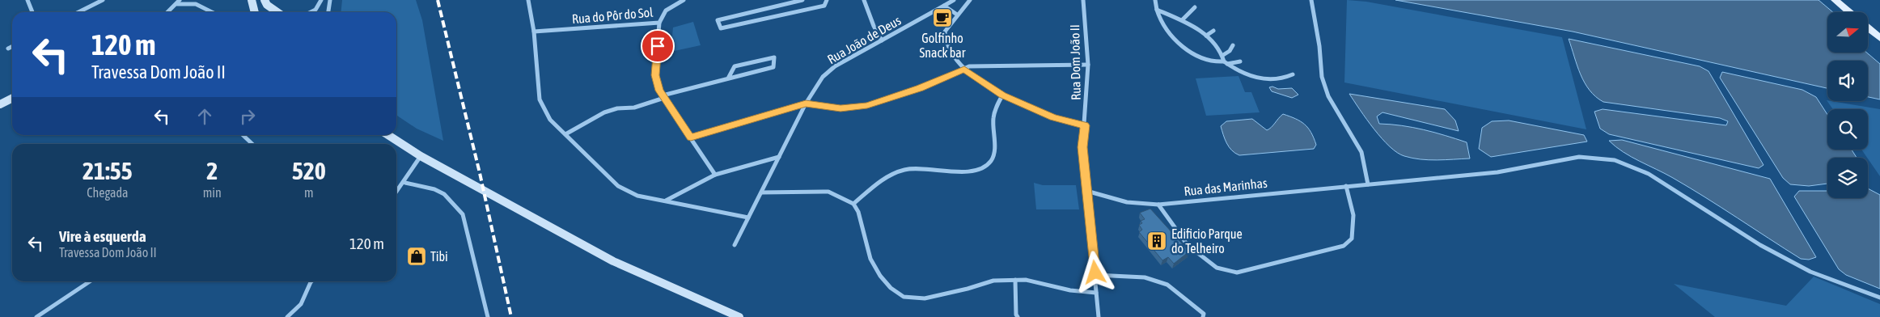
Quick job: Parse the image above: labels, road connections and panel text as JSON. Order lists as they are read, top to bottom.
{
  "streets": {
    "street": [
      "Rua do Pôr do Sol",
      "Rua João de Deus",
      "Rua Dom João II",
      "Rua das Marinhas"
    ]
  },
  "crossings": [
    ["Rua Dom João II", "Rua das Marinhas"]
  ],
  "places": {
    "cafe": ["Golfinho Snack bar"],
    "building": ["Edificio Parque do Telheiro"],
    "shop": ["Tibi"]
  },
  "north": "right",
  "page": {
    "turn": ["120 m", "Travessa Dom João II"],
    "eta": [
      "21:55",
      "Chegada",
      "2",
      "min",
      "520",
      "m"
    ],
    "list": [
      {
        "name": "Vire à esquerda",
        "note": "Travessa Dom João II",
        "value": "120 m"
      }
    ]
  }
}
